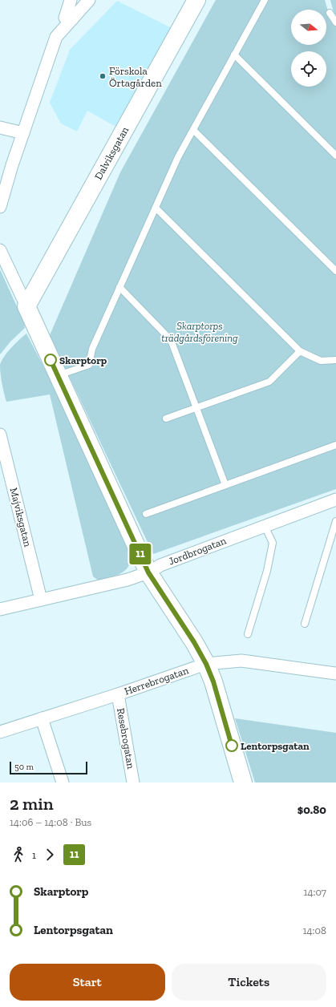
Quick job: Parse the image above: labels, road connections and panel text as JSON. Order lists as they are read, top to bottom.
{
  "streets": {
    "street": [
      "Dalviksgatan",
      "Majviksgatan",
      "Jordbrogatan",
      "Herrebrogatan",
      "Resebrogatan"
    ]
  },
  "crossings": [
    ["Majviksgatan", "Jordbrogatan"],
    ["Herrebrogatan", "Resebrogatan"]
  ],
  "parks": ["Skarptorps trädgårdsförening"],
  "places": ["Förskola Örtagården", "Skarptorp", "Lentorpsgatan"],
  "lines": ["bus line 11"],
  "scale_bar": "50 m",
  "north": "right",
  "page": {
    "on_map": "11",
    "scale": "50 m",
    "heading": ["2 min", "14:06 – 14:08 · Bus", "$0.80"],
    "legs": ["1", "11"],
    "list": [
      {
        "name": "Skarptorp",
        "value": "14:07"
      },
      {
        "name": "Lentorpsgatan",
        "value": "14:08"
      }
    ],
    "buttons": ["Start", "Tickets"]
  }
}
